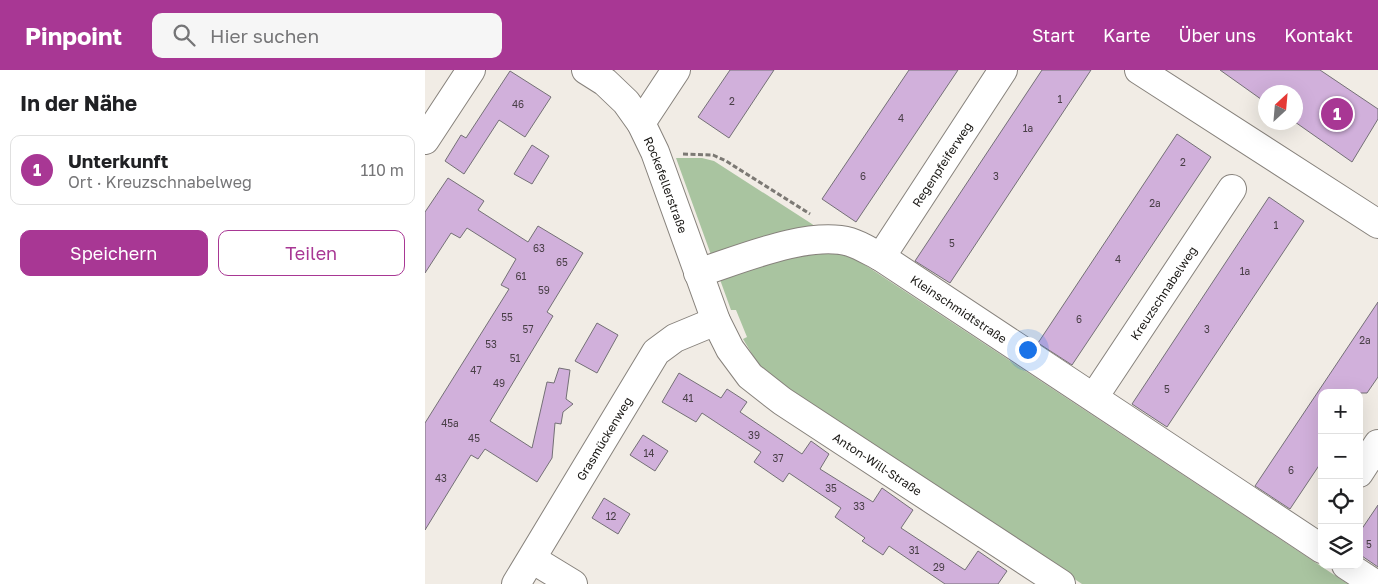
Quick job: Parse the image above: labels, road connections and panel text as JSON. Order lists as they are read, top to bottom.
{
  "streets": {
    "street": [
      "Regenpfeiferweg",
      "Rockefellerstraße",
      "Kreuzschnabelweg",
      "Kleinschmidtstraße",
      "Grasmückenweg",
      "Anton-Will-Straße"
    ]
  },
  "crossings": [
    ["Regenpfeiferweg", "Kleinschmidtstraße"],
    ["Rockefellerstraße", "Kleinschmidtstraße"],
    ["Rockefellerstraße", "Grasmückenweg"],
    ["Rockefellerstraße", "Anton-Will-Straße"],
    ["Kreuzschnabelweg", "Kleinschmidtstraße"],
    ["Grasmückenweg", "Anton-Will-Straße"]
  ],
  "house_numbers": [
    "1",
    "2",
    "46",
    "4",
    "1a",
    "2",
    "6",
    "3",
    "2a",
    "1",
    "5",
    "63",
    "4",
    "65",
    "1a",
    "61",
    "59",
    "55",
    "6",
    "57",
    "3",
    "2a",
    "53",
    "51",
    "47",
    "49",
    "5",
    "41",
    "45a",
    "39",
    "45",
    "14",
    "37",
    "6",
    "43",
    "35",
    "33",
    "12",
    "5",
    "31",
    "29"
  ],
  "north": "top right",
  "page": {
    "header": "Pinpoint",
    "search": "Hier suchen",
    "nav": [
      "Start",
      "Karte",
      "Über uns",
      "Kontakt"
    ],
    "heading": "In der Nähe",
    "pins": "1",
    "list": [
      {
        "mark": "1",
        "name": "Unterkunft",
        "note": "Ort · Kreuzschnabelweg",
        "value": "110 m"
      }
    ],
    "buttons": ["Speichern", "Teilen"],
    "map_buttons": ["+", "−"]
  }
}
